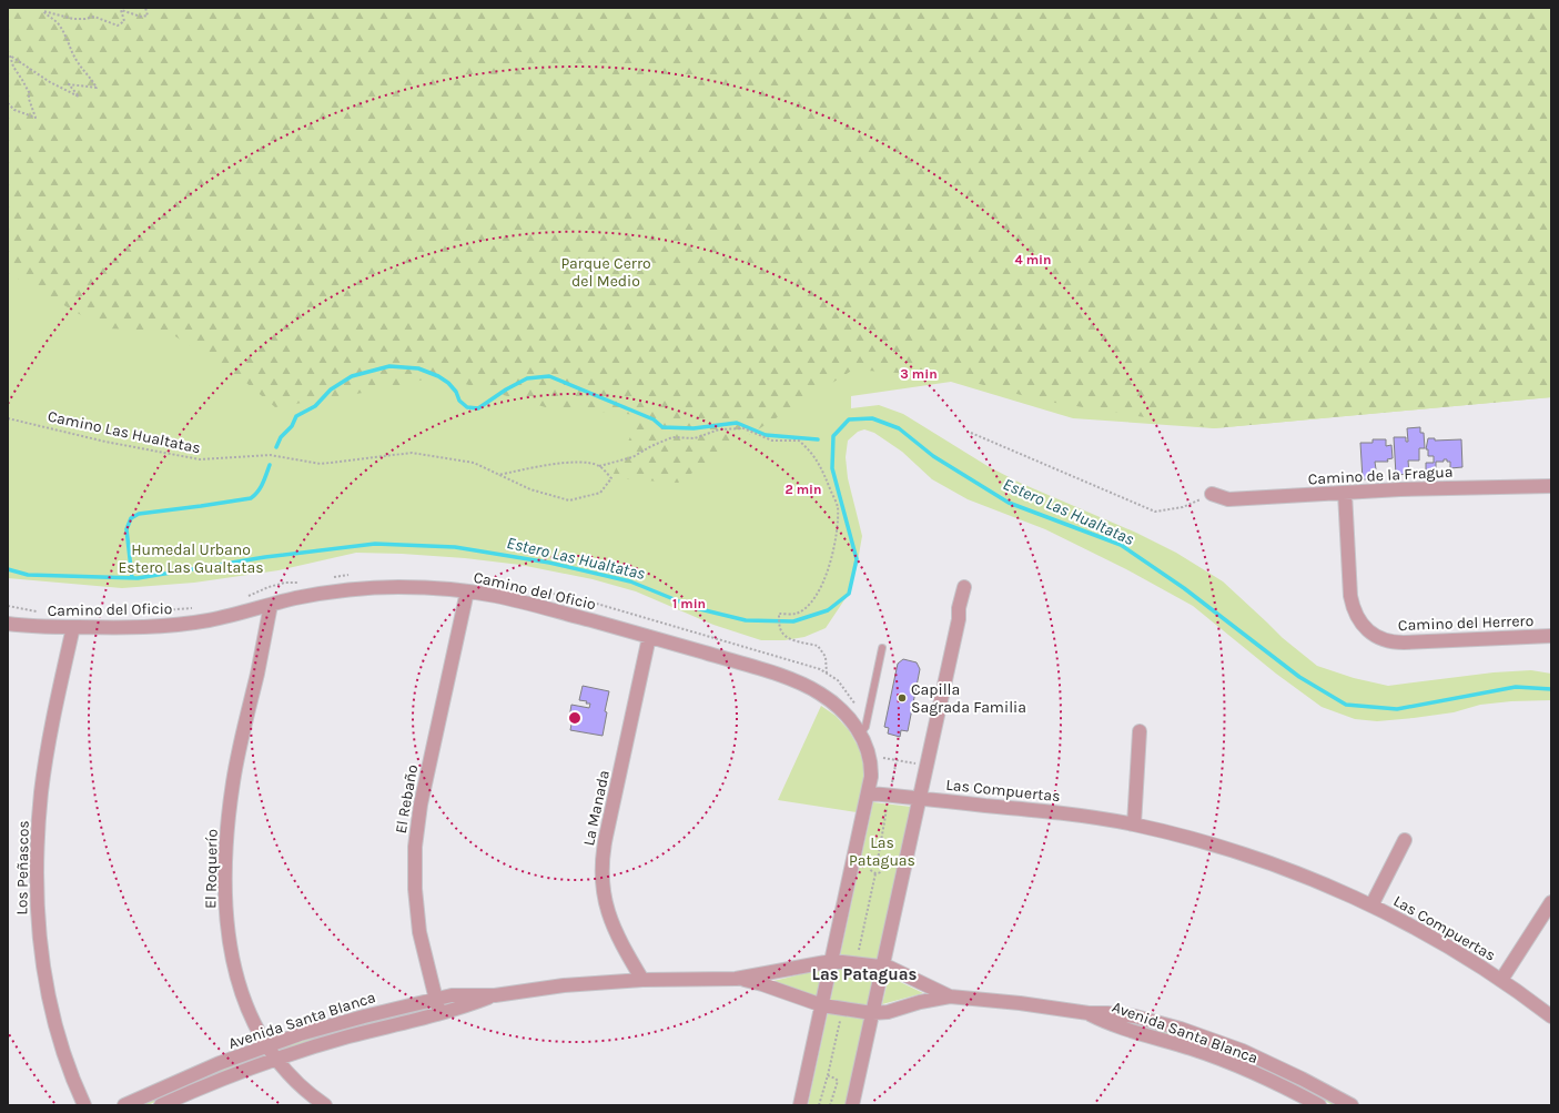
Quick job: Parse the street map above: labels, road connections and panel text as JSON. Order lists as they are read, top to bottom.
{
  "streets": {
    "street": [
      "Camino de la Fragua",
      "Camino del Oficio",
      "Camino del Herrero",
      "Las Compuertas",
      "El Rebaño",
      "La Manada",
      "Los Peñascos",
      "El Roquerío",
      "Avenida Santa Blanca"
    ],
    "path": ["Camino Las Hualtatas"]
  },
  "crossings": [
    ["Camino de la Fragua", "Camino del Herrero"],
    ["Camino del Oficio", "Las Compuertas"],
    ["Camino del Oficio", "El Rebaño"],
    ["Camino del Oficio", "La Manada"],
    ["Camino del Oficio", "Los Peñascos"],
    ["Camino del Oficio", "El Roquerío"],
    ["Camino del Oficio", "Avenida Santa Blanca"],
    ["El Rebaño", "Avenida Santa Blanca"],
    ["La Manada", "Avenida Santa Blanca"],
    ["El Roquerío", "Avenida Santa Blanca"]
  ],
  "districts": ["Las Pataguas"],
  "water": ["Estero Las Hualtatas"],
  "parks": ["Parque Cerro del Medio", "Humedal Urbano Estero Las Gualtatas", "Las Pataguas"],
  "places": ["Capilla Sagrada Familia"],
  "rings": [
    "4 min",
    "3 min",
    "2 min",
    "1 min"
  ]
}
